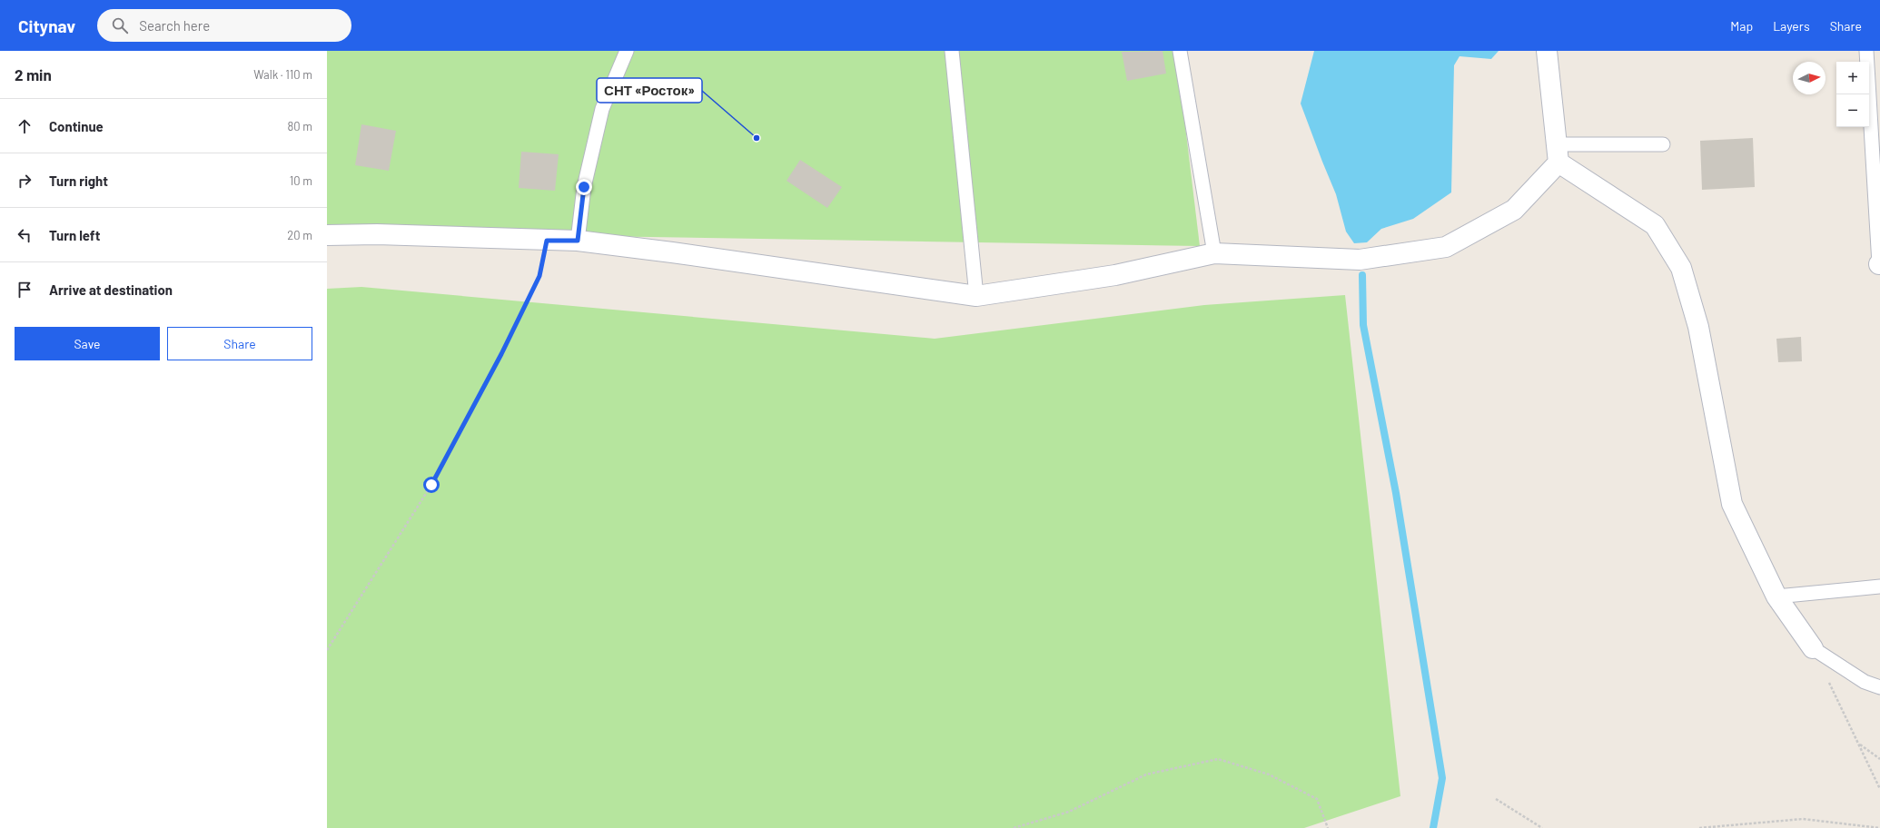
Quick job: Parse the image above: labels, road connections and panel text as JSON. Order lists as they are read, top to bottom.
{
  "places": ["СНТ «Росток»"],
  "north": "right",
  "page": {
    "header": "Citynav",
    "search": "Search here",
    "nav": ["Map", "Layers", "Share"],
    "heading": ["2 min", "Walk · 110 m"],
    "map_buttons": ["+", "−"],
    "list": [
      ["Continue", "80 m"],
      ["Turn right", "10 m"],
      ["Turn left", "20 m"],
      "Arrive at destination"
    ],
    "buttons": ["Save", "Share"]
  }
}
